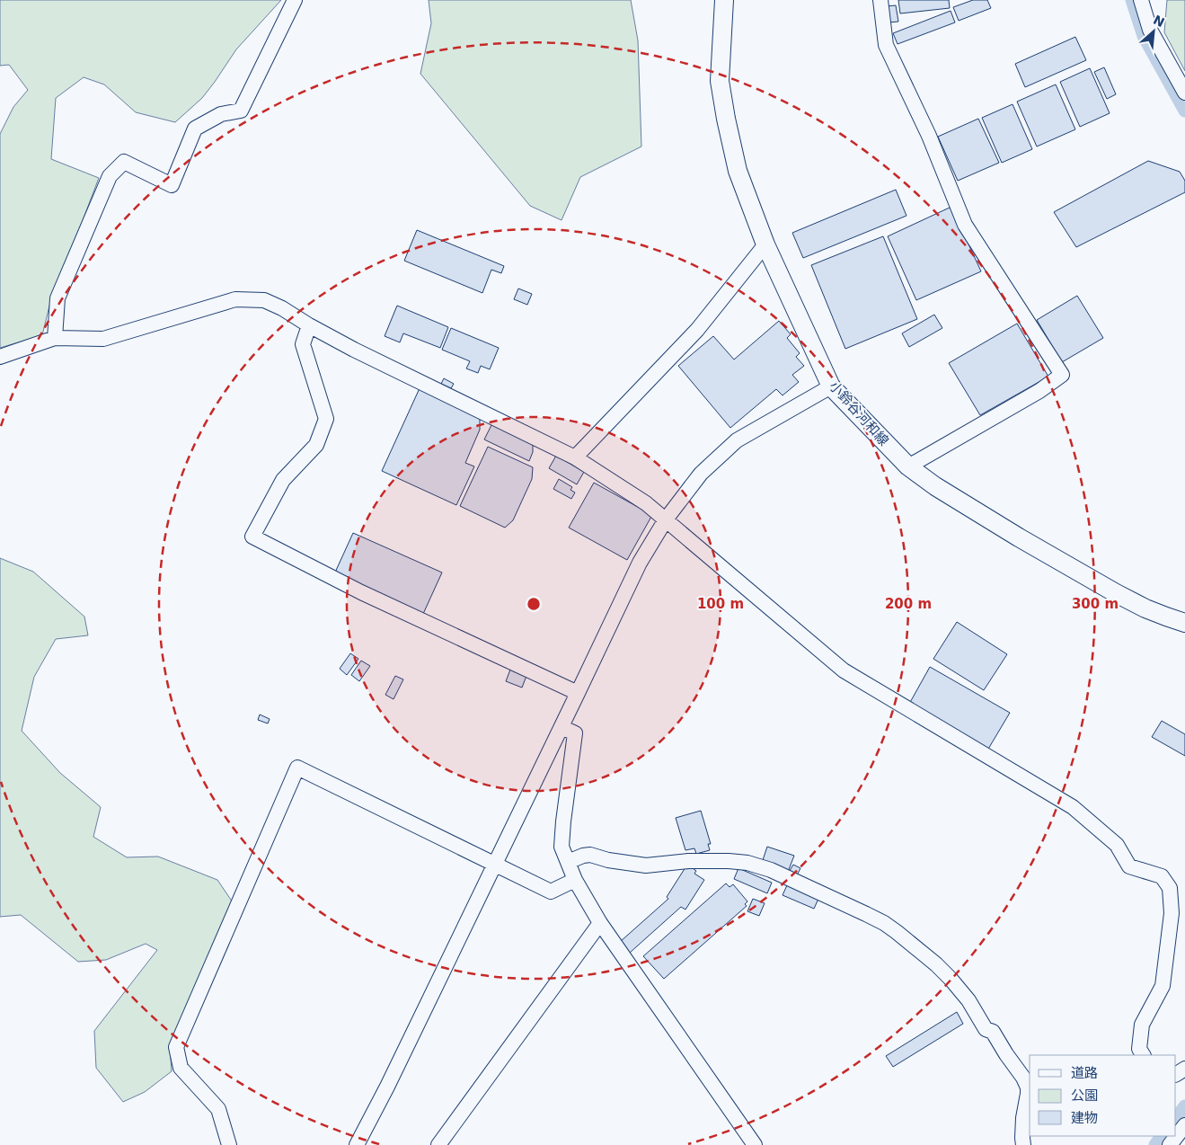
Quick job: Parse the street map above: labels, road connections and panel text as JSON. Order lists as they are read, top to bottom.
{
  "streets": {
    "main road": ["小鈴谷河和線"]
  },
  "legend": ["道路", "公園", "建物"],
  "north": "top right",
  "rings": ["100 m", "200 m", "300 m"]
}
